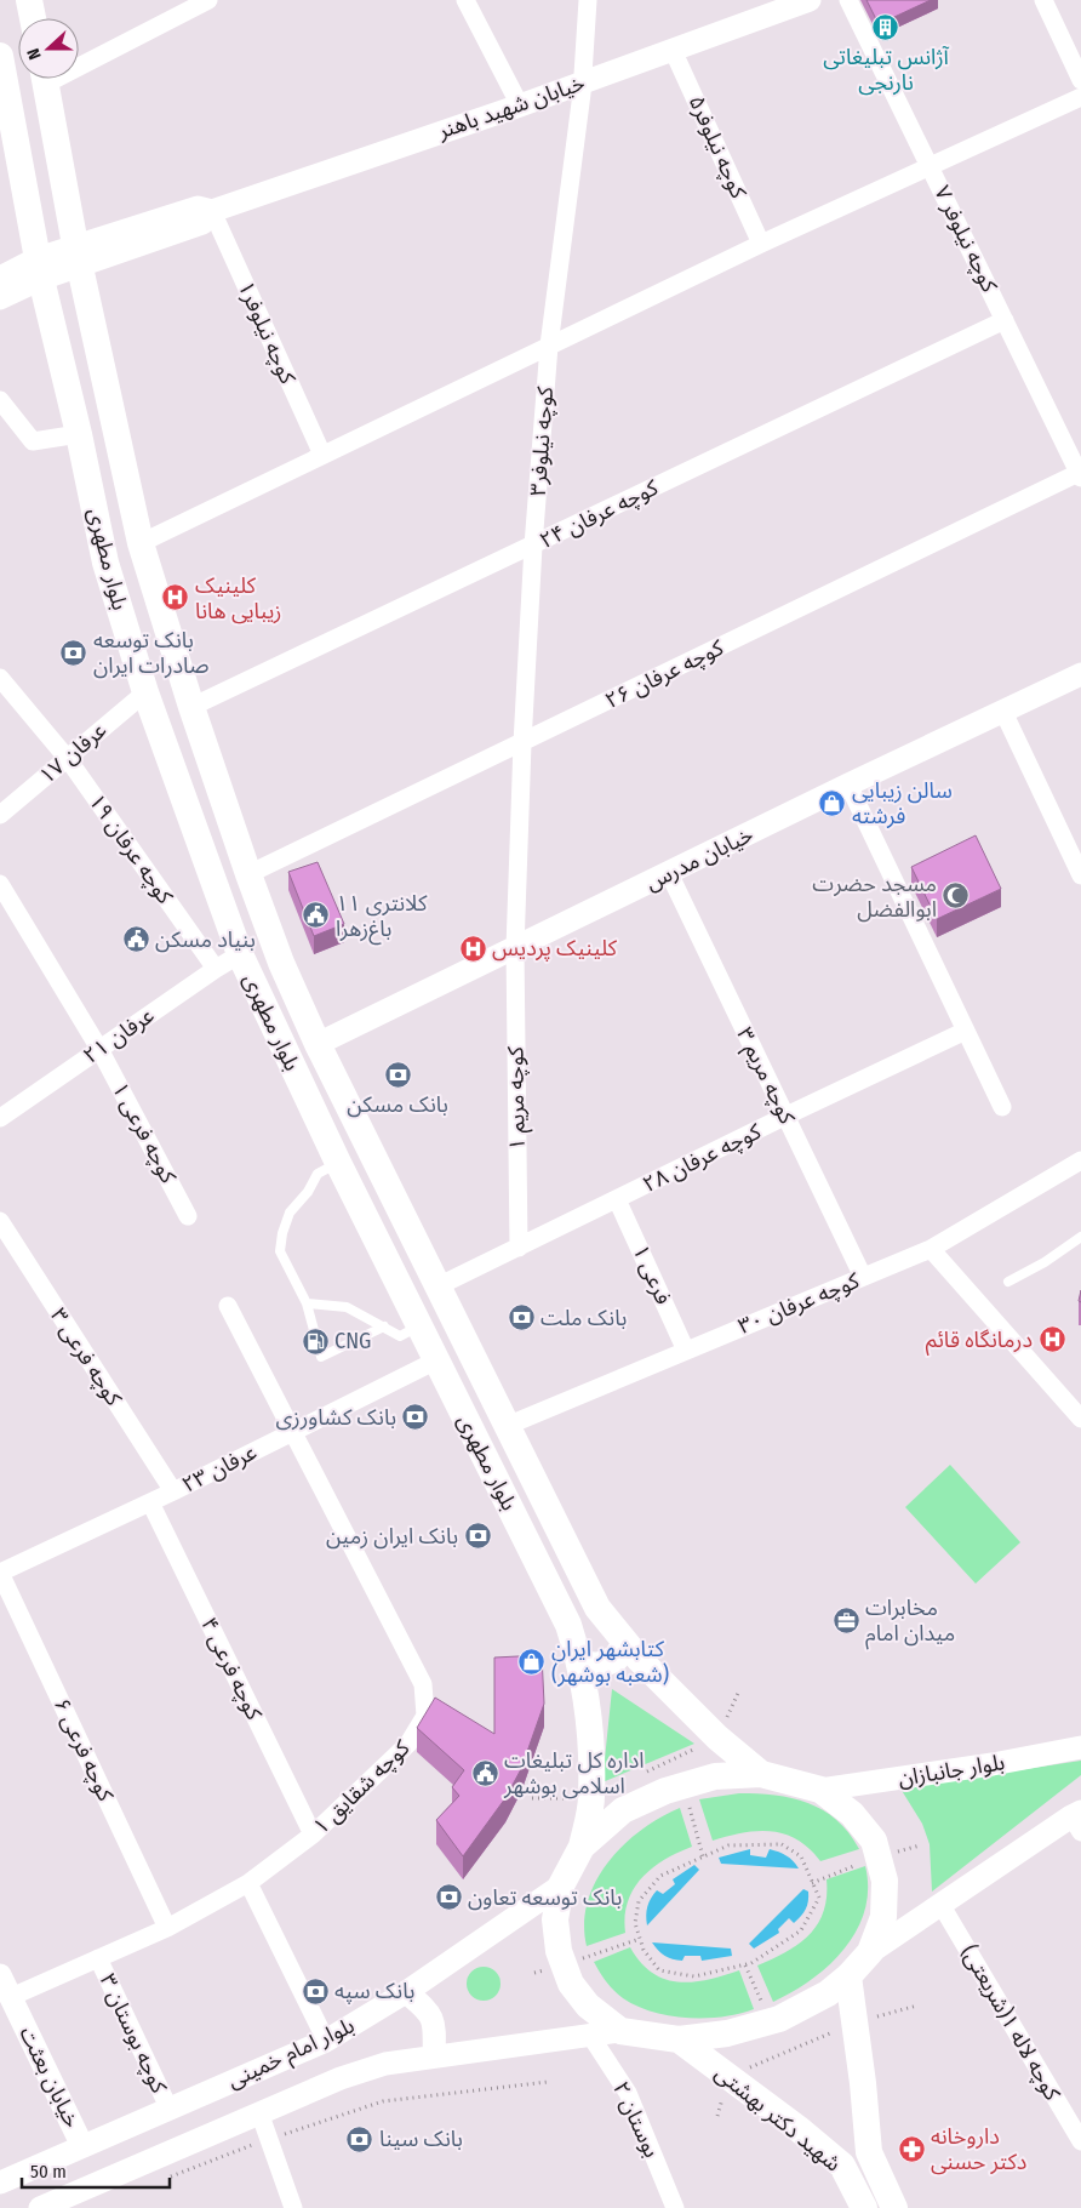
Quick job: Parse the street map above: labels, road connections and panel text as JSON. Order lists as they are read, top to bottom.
{
  "streets": {
    "main road": ["بلوار مطهری", "شهید دکتر بهشتی"],
    "street": [
      "خیابان شهید باهنر",
      "کوچه نیلوفر۵",
      "کوچه نیلوفر ۷",
      "کوچه نیلوفر۱",
      "کوچه نیلوفر۳",
      "کوچه عرفان ۲۴",
      "کوچه عرفان ۲۶",
      "عرفان ۱۷",
      "کوچه عرفان ۱۹",
      "خیابان مدرس",
      "عرفان ۲۱",
      "کوچه مریم ۳",
      "کوچه مریم ۱",
      "کوچه فرعی ۱",
      "کوچه عرفان ۲۸",
      "فرعی ۱",
      "کوچه عرفان ۳۰",
      "کوچه فرعی ۳",
      "عرفان ۲۳",
      "کوچه فرعی ۴",
      "کوچه فرعی ۶",
      "بلوار جانبازان",
      "کوچه شقایق ۱",
      "کوچه لاله ۱(شریعتی)",
      "کوچه بوستان ۳",
      "بلوار امام خمینی",
      "خیابان بعثت",
      "بوستان ۲"
    ]
  },
  "crossings": [
    ["خیابان شهید باهنر", "کوچه نیلوفر۵"],
    ["خیابان شهید باهنر", "کوچه نیلوفر۱"],
    ["خیابان شهید باهنر", "کوچه نیلوفر۳"],
    ["خیابان شهید باهنر", "بلوار مطهری"],
    ["کوچه نیلوفر ۷", "کوچه عرفان ۲۴"],
    ["کوچه نیلوفر ۷", "کوچه عرفان ۲۶"],
    ["کوچه نیلوفر۳", "کوچه عرفان ۲۴"],
    ["کوچه نیلوفر۳", "کوچه عرفان ۲۶"],
    ["کوچه نیلوفر۳", "خیابان مدرس"],
    ["کوچه نیلوفر۳", "کوچه مریم ۱"],
    ["کوچه عرفان ۲۴", "بلوار مطهری"],
    ["بلوار مطهری", "کوچه عرفان ۲۶"],
    ["بلوار مطهری", "عرفان ۱۷"],
    ["بلوار مطهری", "خیابان مدرس"],
    ["بلوار مطهری", "عرفان ۲۱"],
    ["بلوار مطهری", "کوچه عرفان ۲۸"],
    ["بلوار مطهری", "کوچه عرفان ۳۰"],
    ["بلوار مطهری", "عرفان ۲۳"],
    ["عرفان ۱۷", "کوچه عرفان ۱۹"],
    ["کوچه عرفان ۱۹", "عرفان ۲۱"],
    ["خیابان مدرس", "کوچه مریم ۳"],
    ["خیابان مدرس", "کوچه مریم ۱"],
    ["عرفان ۲۱", "کوچه فرعی ۱"],
    ["کوچه مریم ۳", "کوچه عرفان ۲۸"],
    ["کوچه مریم ۳", "کوچه عرفان ۳۰"],
    ["کوچه مریم ۱", "کوچه عرفان ۲۸"],
    ["کوچه عرفان ۲۸", "فرعی ۱"],
    ["فرعی ۱", "کوچه عرفان ۳۰"],
    ["کوچه فرعی ۳", "عرفان ۲۳"],
    ["عرفان ۲۳", "کوچه فرعی ۴"],
    ["عرفان ۲۳", "کوچه فرعی ۶"],
    ["عرفان ۲۳", "کوچه شقایق ۱"],
    ["کوچه فرعی ۴", "کوچه شقایق ۱"],
    ["کوچه فرعی ۶", "کوچه شقایق ۱"],
    ["کوچه شقایق ۱", "کوچه بوستان ۳"],
    ["کوچه شقایق ۱", "خیابان بعثت"],
    ["کوچه بوستان ۳", "بلوار امام خمینی"],
    ["بلوار امام خمینی", "خیابان بعثت"],
    ["بلوار امام خمینی", "بوستان ۲"]
  ],
  "places": {
    "building": ["آژانس تبلیغاتی نارنجی"],
    "hospital": ["کلینیک زیبایی هانا", "کلینیک پردیس", "درمانگاه قائم"],
    "bank": [
      "بانک توسعه صادرات ایران",
      "بانک مسکن",
      "بانک ملت",
      "بانک کشاورزی",
      "بانک ایران زمین",
      "بانک توسعه تعاون",
      "بانک سپه",
      "بانک سینا"
    ],
    "shop": ["سالن زیبایی فرشته", "کتابشهر ایران (شعبه بوشهر)"],
    "mosque": ["مسجد حضرت ابوالفضل"],
    "public building": ["کلانتری ۱۱ باغ‌زهرا", "بنیاد مسکن", "اداره کل تبلیغات اسلامی بوشهر"],
    "fuel station": ["CNG"],
    "office": ["مخابرات میدان امام"],
    "pharmacy": ["داروخانه دکتر حسنی"]
  },
  "scale_bar": "50 m",
  "north": "left"
}
